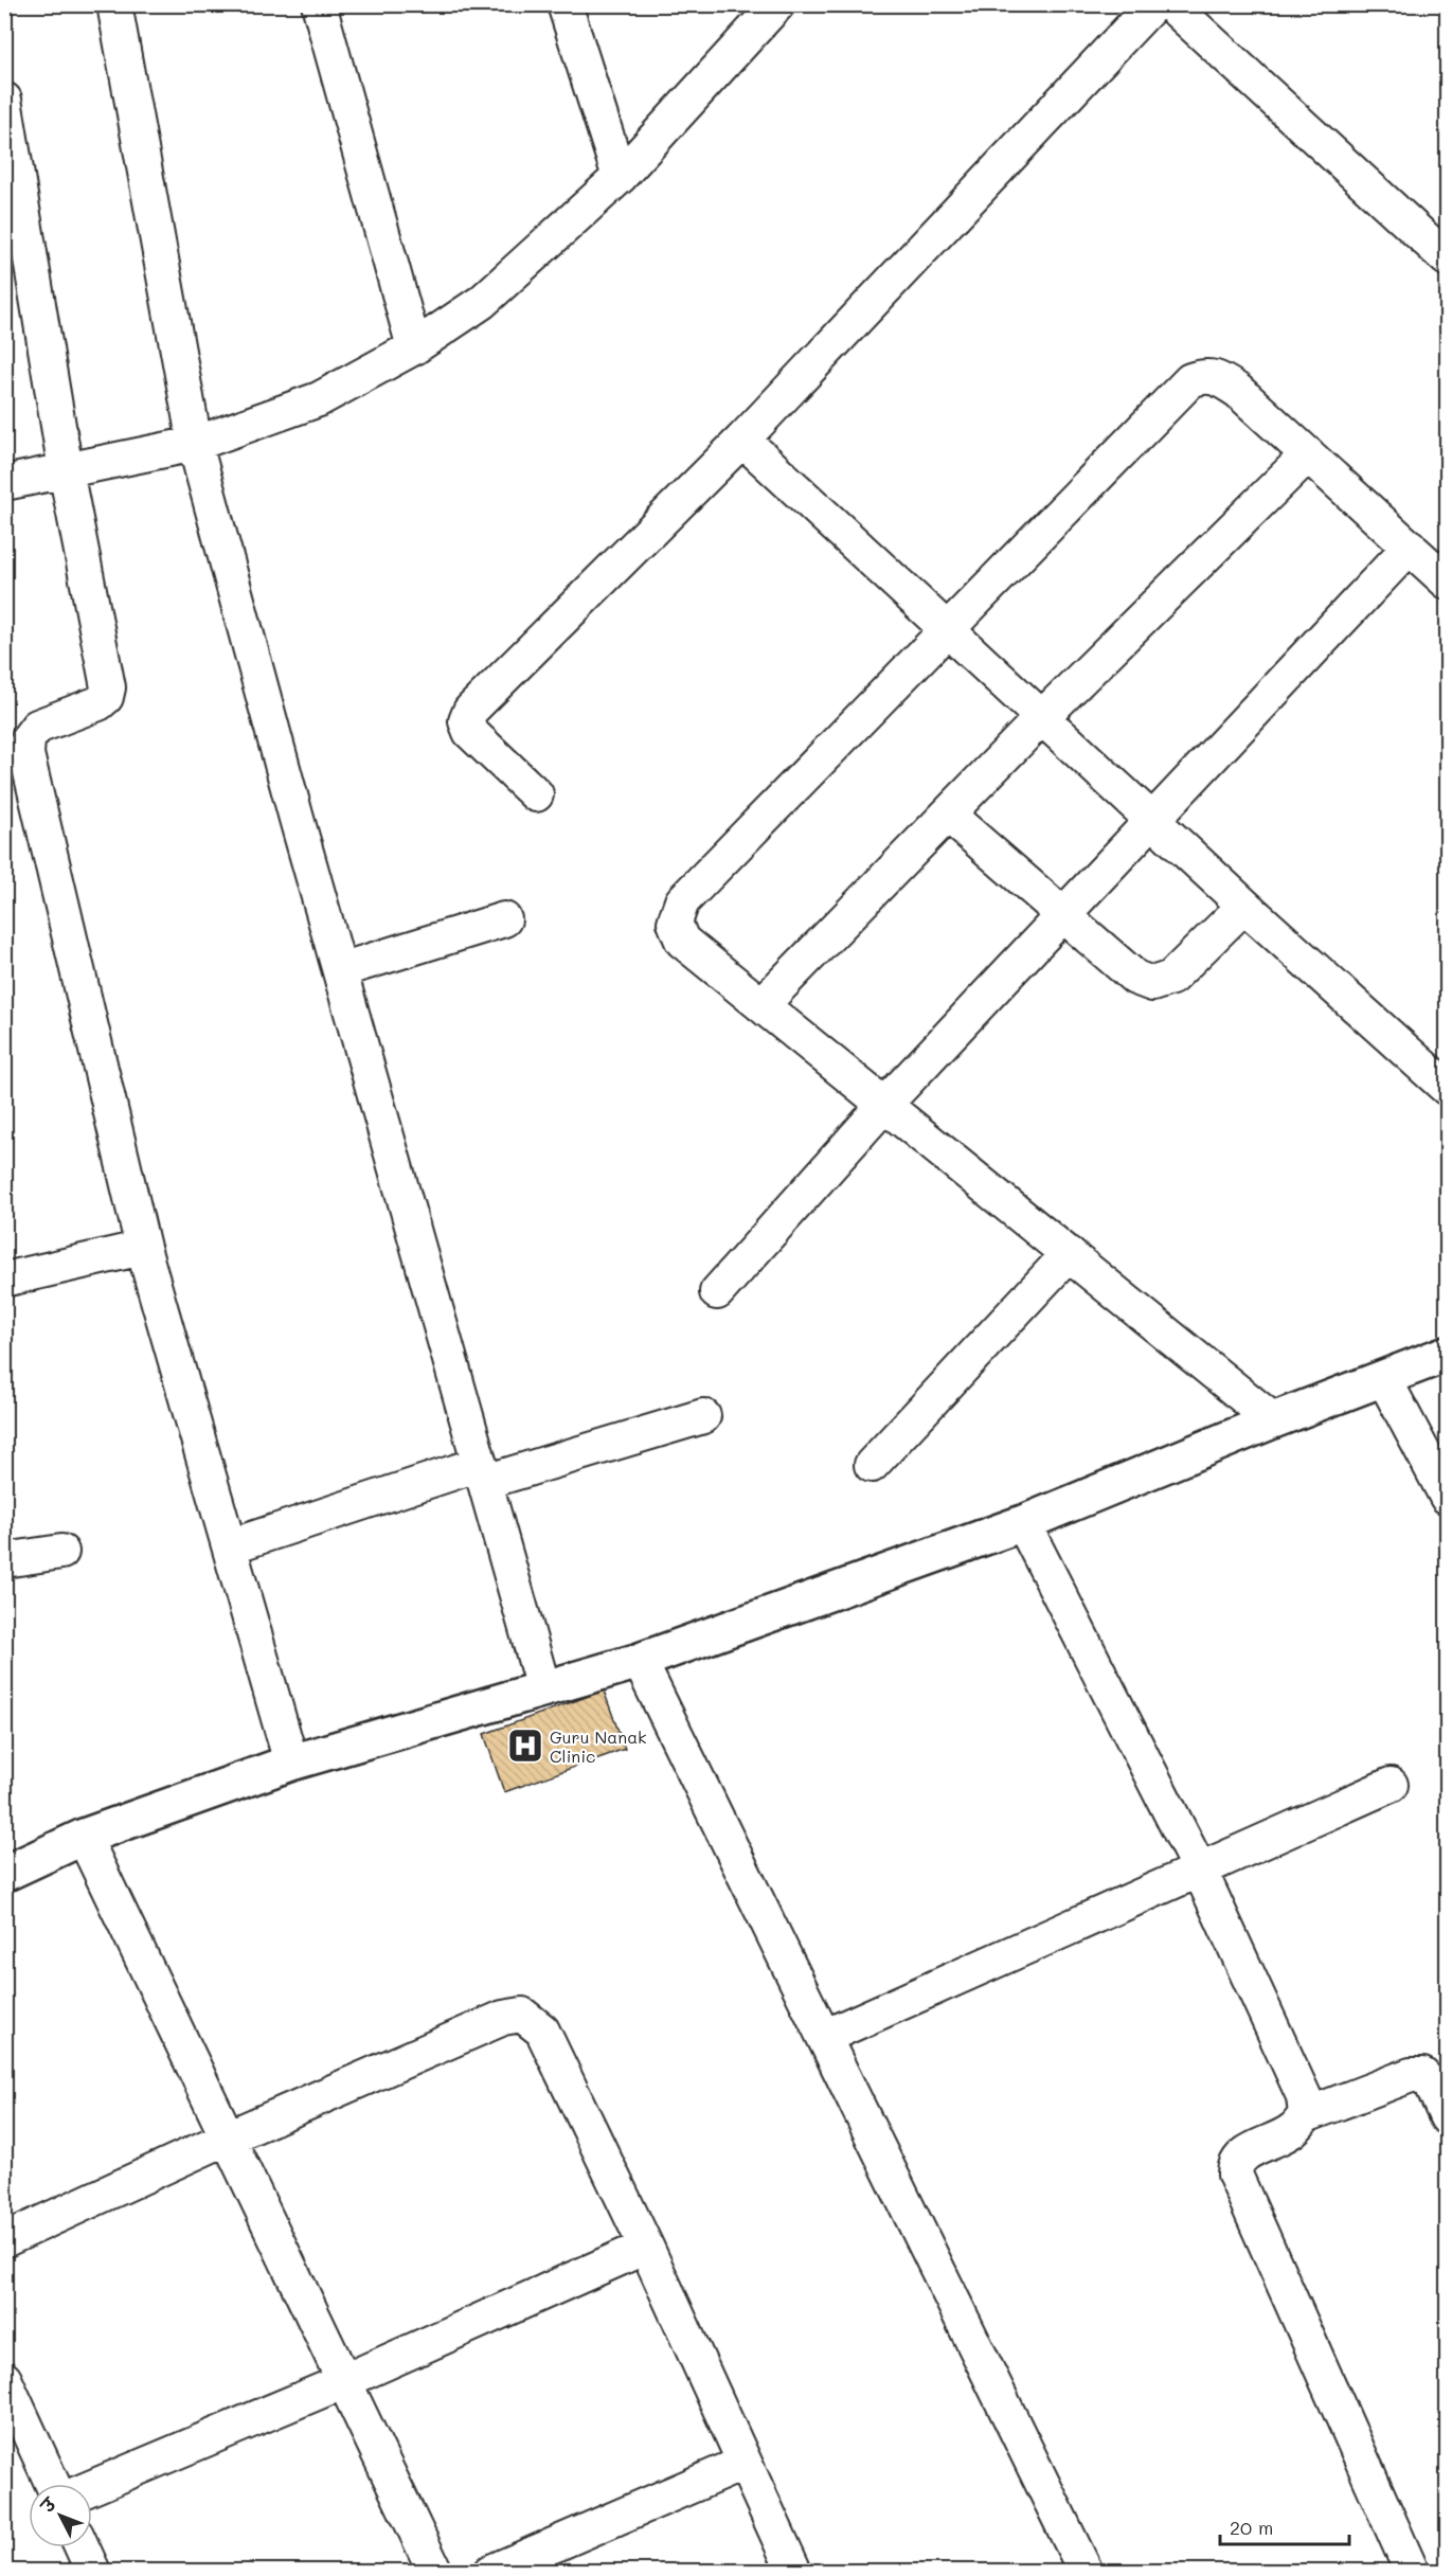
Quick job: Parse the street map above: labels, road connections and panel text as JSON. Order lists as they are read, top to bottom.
{
  "places": {
    "hospital": ["Guru Nanak Clinic"]
  },
  "scale_bar": "20 m",
  "north": "top left"
}
